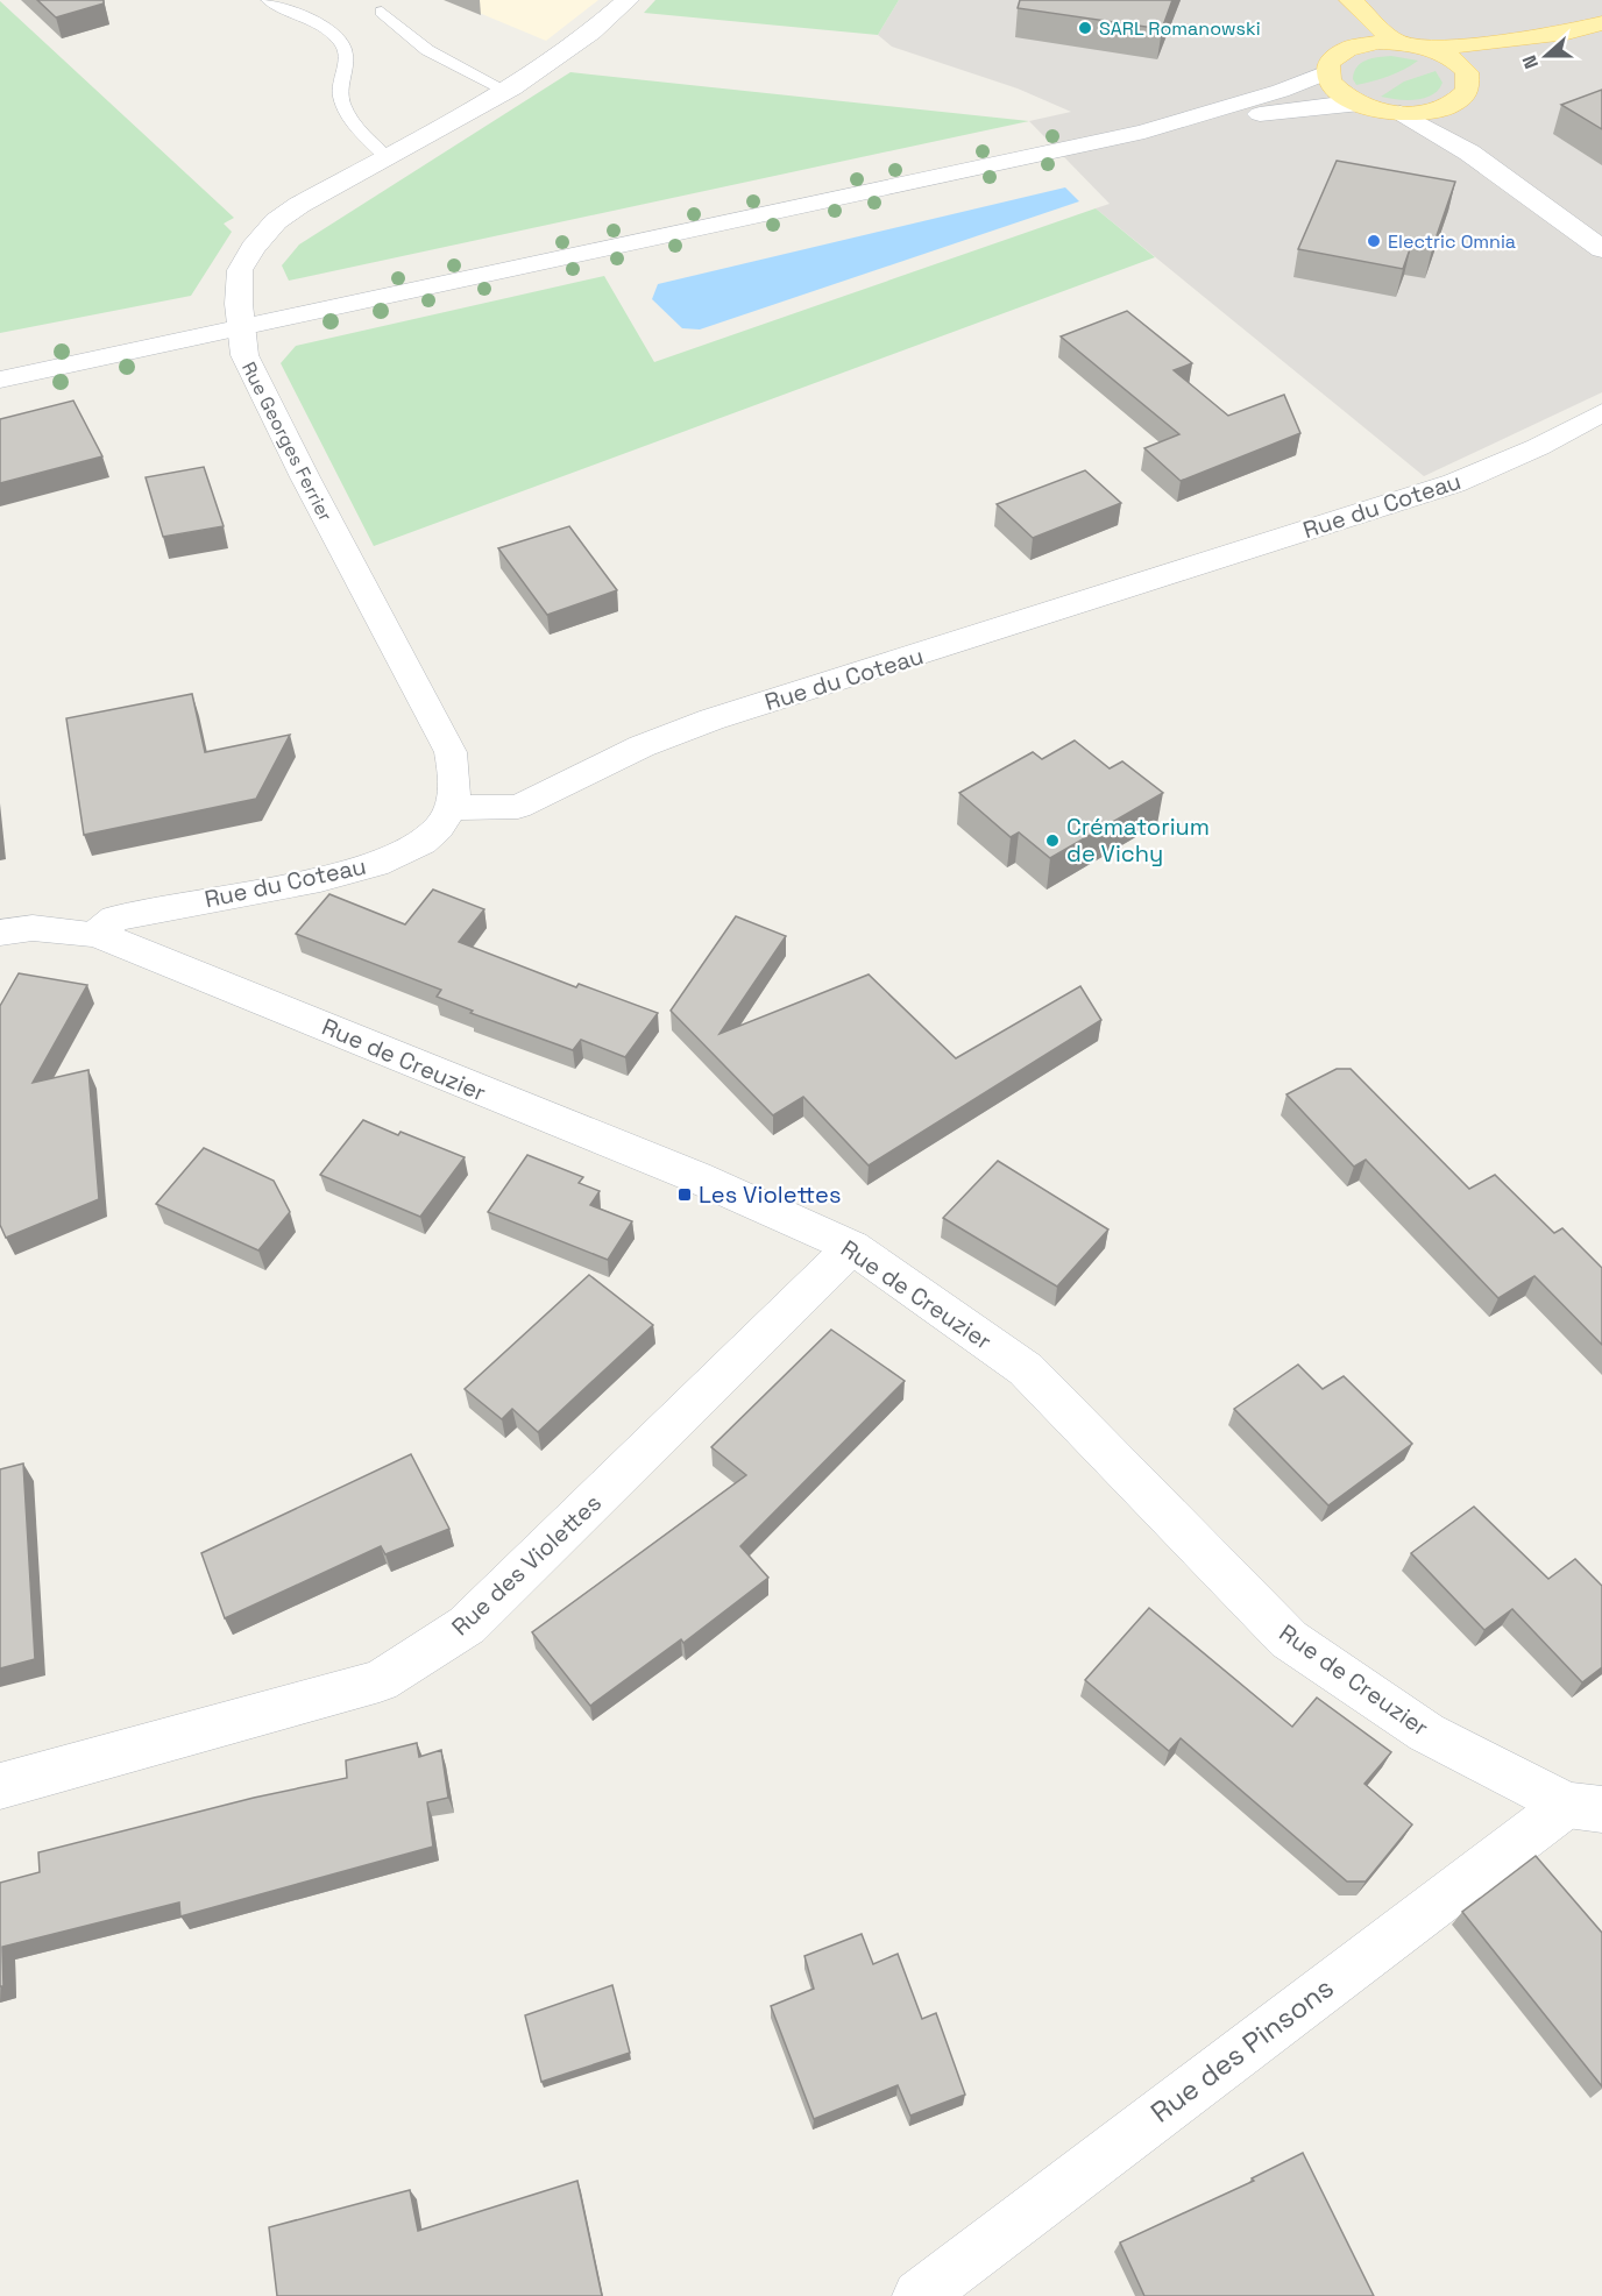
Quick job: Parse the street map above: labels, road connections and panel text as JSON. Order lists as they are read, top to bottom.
{
  "streets": {
    "street": [
      "Rue Georges Ferrier",
      "Rue du Coteau",
      "Rue de Creuzier",
      "Rue des Violettes",
      "Rue des Pinsons"
    ]
  },
  "crossings": [
    ["Rue Georges Ferrier", "Rue du Coteau"],
    ["Rue du Coteau", "Rue de Creuzier"],
    ["Rue de Creuzier", "Rue des Violettes"],
    ["Rue de Creuzier", "Rue des Pinsons"]
  ],
  "places": {
    "other": ["SARL Romanowski", "Electric Omnia", "Crématorium de Vichy"],
    "transit": ["Les Violettes"]
  },
  "north": "left"
}
